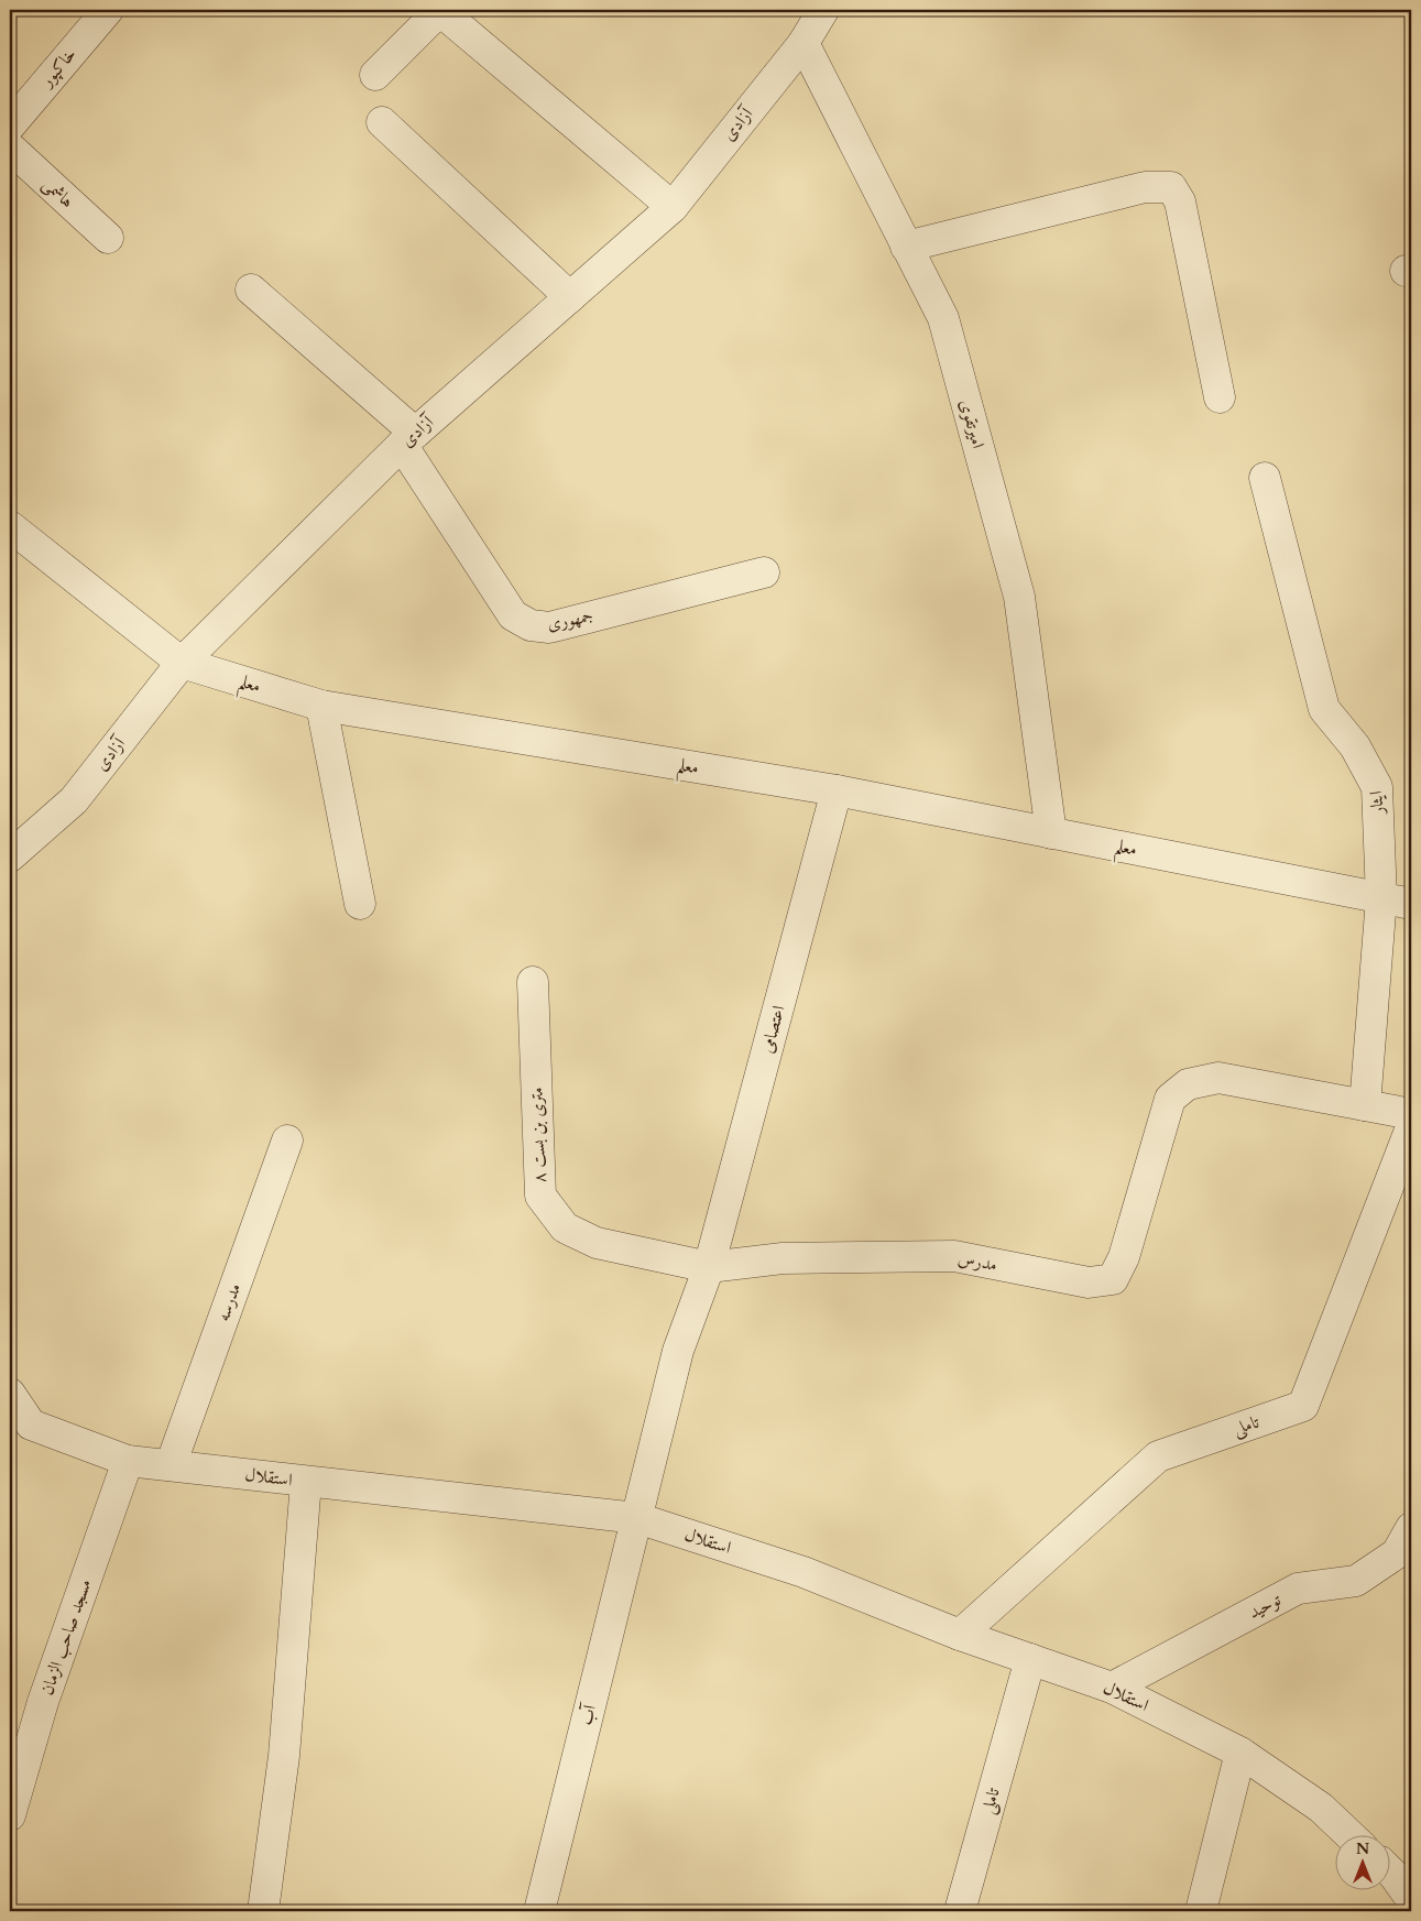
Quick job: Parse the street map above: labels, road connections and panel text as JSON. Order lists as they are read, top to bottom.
{
  "streets": {
    "street": [
      "خاکپور",
      "آزادی",
      "هاشمی",
      "امیرتقوی",
      "جمهوری",
      "معلم",
      "ایثار",
      "اعتصامی",
      "۸ متری بن بست",
      "مدرس",
      "مدرسه",
      "تاملی",
      "استقلال",
      "توحید",
      "مسجد صاحب الزمان",
      "آب"
    ]
  },
  "crossings": [
    ["آزادی", "امیرتقوی"],
    ["آزادی", "جمهوری"],
    ["آزادی", "معلم"],
    ["امیرتقوی", "معلم"],
    ["معلم", "ایثار"],
    ["معلم", "اعتصامی"],
    ["ایثار", "مدرس"],
    ["اعتصامی", "۸ متری بن بست"],
    ["اعتصامی", "مدرس"],
    ["۸ متری بن بست", "مدرس"],
    ["مدرسه", "استقلال"],
    ["تاملی", "استقلال"],
    ["استقلال", "توحید"],
    ["استقلال", "مسجد صاحب الزمان"],
    ["استقلال", "آب"]
  ],
  "north": "top"
}
